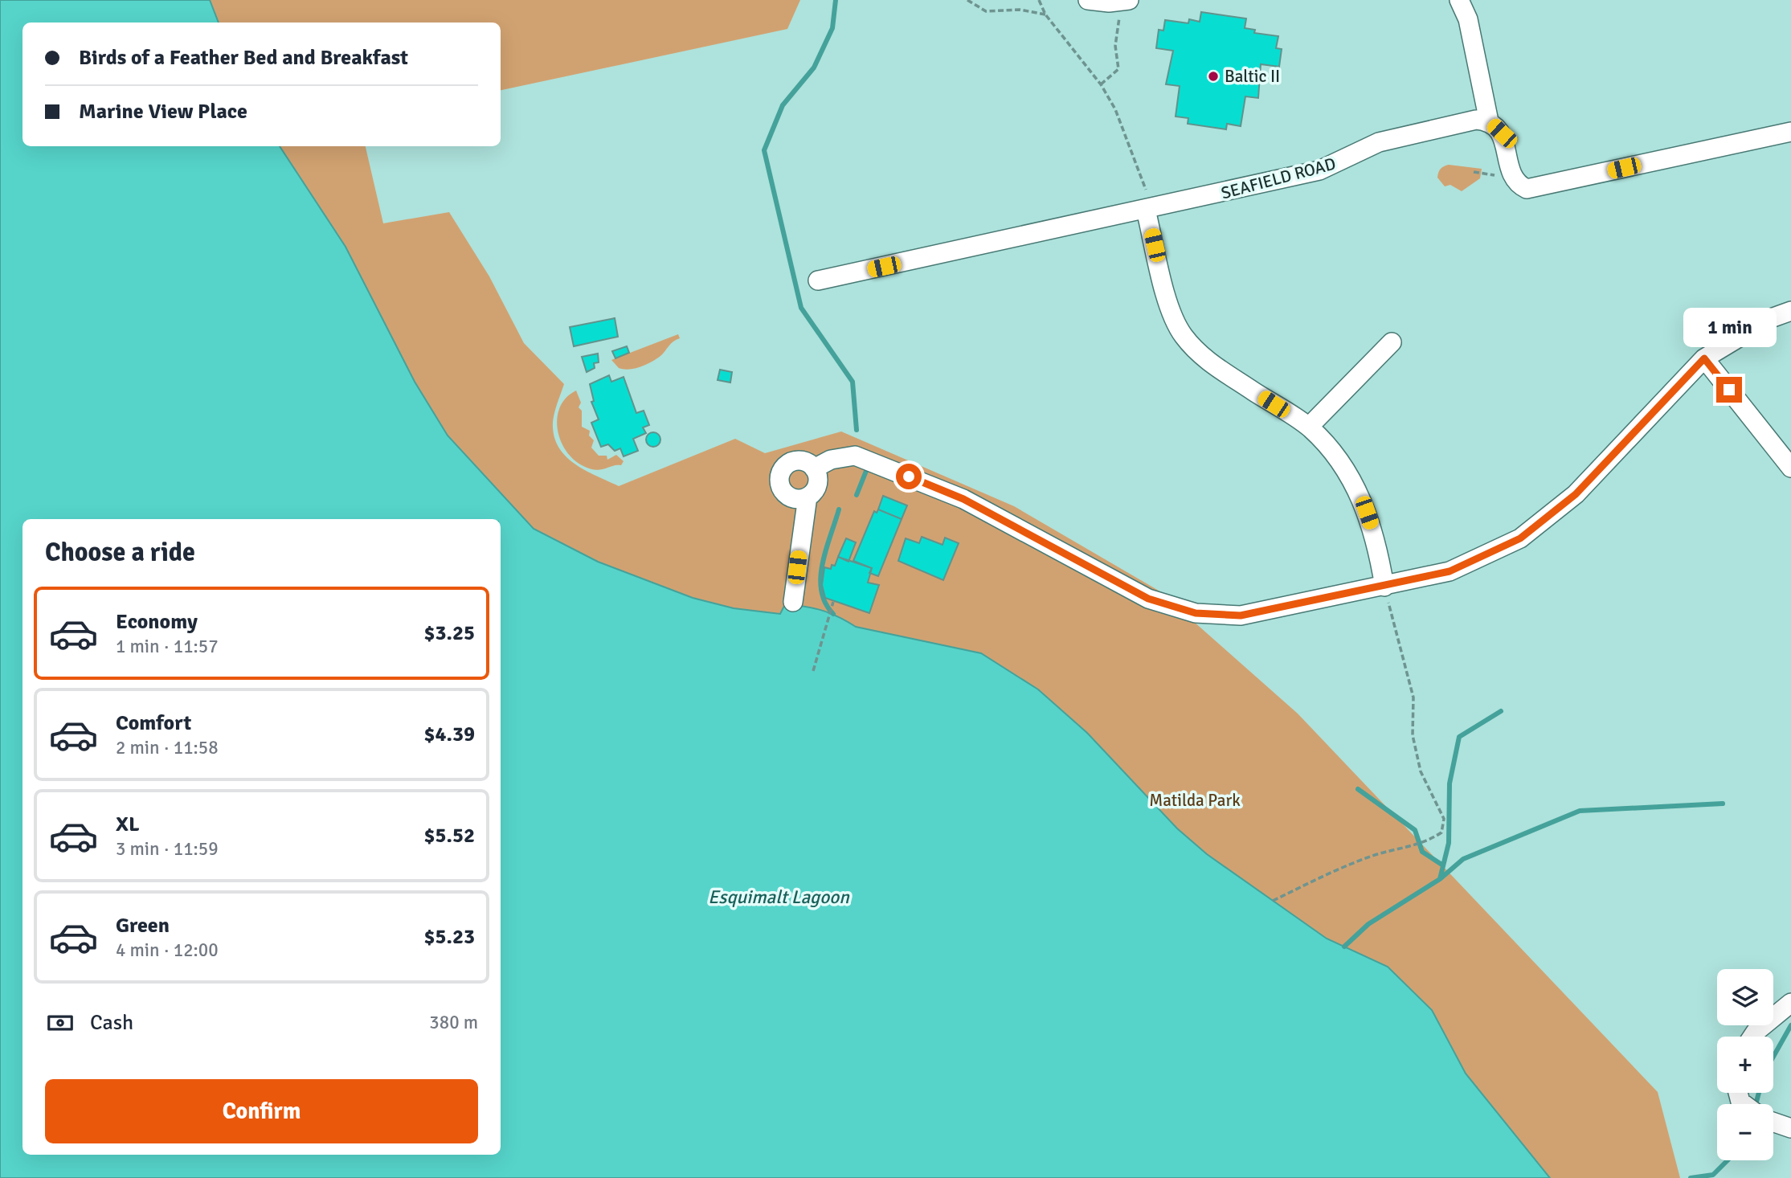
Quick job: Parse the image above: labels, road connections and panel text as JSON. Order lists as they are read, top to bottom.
{
  "streets": {
    "street": ["SEAFIELD ROAD"]
  },
  "water": ["Esquimalt Lagoon"],
  "parks": ["Matilda Park"],
  "places": ["Baltic II"],
  "page": {
    "banner": ["Birds of a Feather Bed and Breakfast", "Marine View Place"],
    "bubble": "1 min",
    "heading": "Choose a ride",
    "list": [
      {
        "name": "Economy",
        "note": "1 min · 11:57",
        "value": "$3.25"
      },
      {
        "name": "Comfort",
        "note": "2 min · 11:58",
        "value": "$4.39"
      },
      {
        "name": "XL",
        "note": "3 min · 11:59",
        "value": "$5.52"
      },
      {
        "name": "Green",
        "note": "4 min · 12:00",
        "value": "$5.23"
      }
    ],
    "map_buttons": ["+", "−"],
    "pay": ["Cash", "380 m"],
    "buttons": "Confirm"
  }
}
